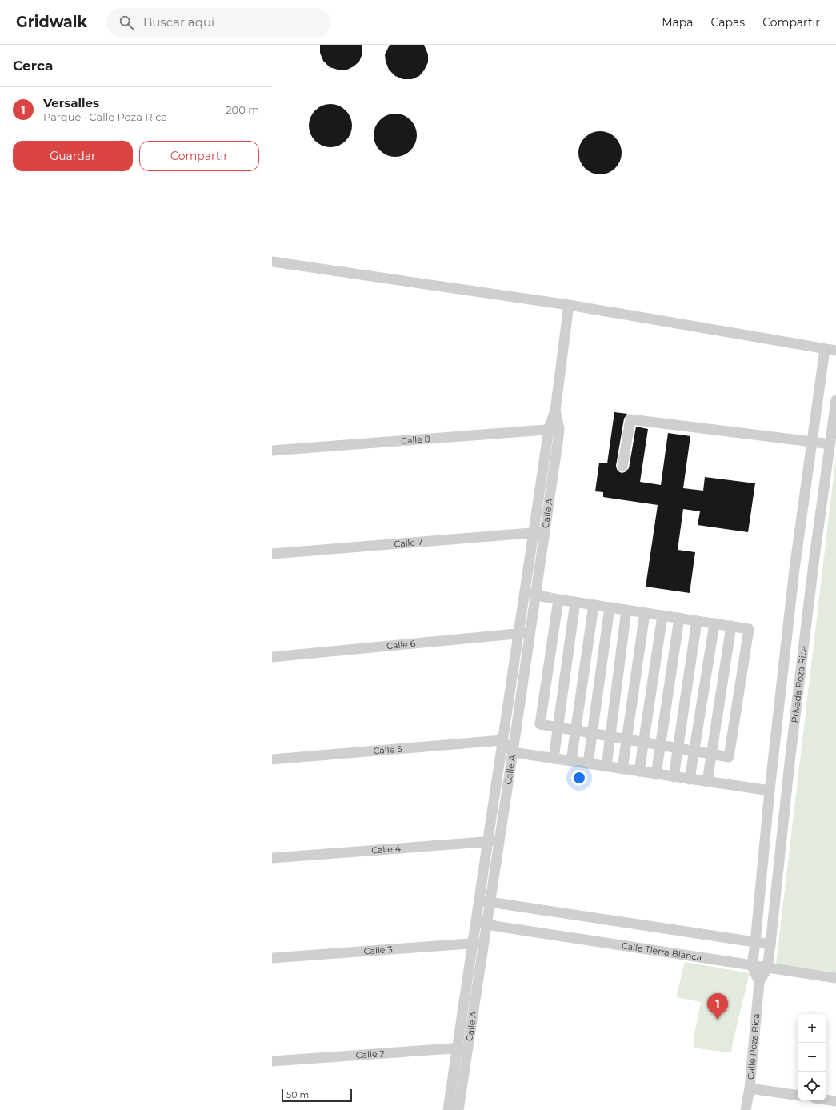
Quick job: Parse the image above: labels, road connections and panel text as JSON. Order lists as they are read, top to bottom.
{
  "streets": {
    "street": [
      "Calle 8",
      "Calle A",
      "Calle 7",
      "Calle 6",
      "Privada Poza Rica",
      "Calle 5",
      "Calle 4",
      "Calle 3",
      "Calle Tierra Blanca",
      "Calle Poza Rica",
      "Calle 2"
    ]
  },
  "crossings": [
    ["Calle 8", "Calle A"],
    ["Calle A", "Calle 7"],
    ["Calle A", "Calle 6"],
    ["Calle A", "Calle 5"],
    ["Calle A", "Calle 4"],
    ["Calle A", "Calle 3"],
    ["Calle A", "Calle Tierra Blanca"],
    ["Calle A", "Calle 2"],
    ["Privada Poza Rica", "Calle Tierra Blanca"],
    ["Privada Poza Rica", "Calle Poza Rica"],
    ["Calle Tierra Blanca", "Calle Poza Rica"]
  ],
  "scale_bar": "50 m",
  "page": {
    "header": "Gridwalk",
    "search": "Buscar aquí",
    "nav": ["Mapa", "Capas", "Compartir"],
    "heading": "Cerca",
    "list": [
      {
        "mark": "1",
        "name": "Versalles",
        "note": "Parque · Calle Poza Rica",
        "value": "200 m"
      }
    ],
    "buttons": ["Guardar", "Compartir"],
    "pins": "1",
    "map_buttons": ["+", "−"],
    "scale": "50 m"
  }
}
